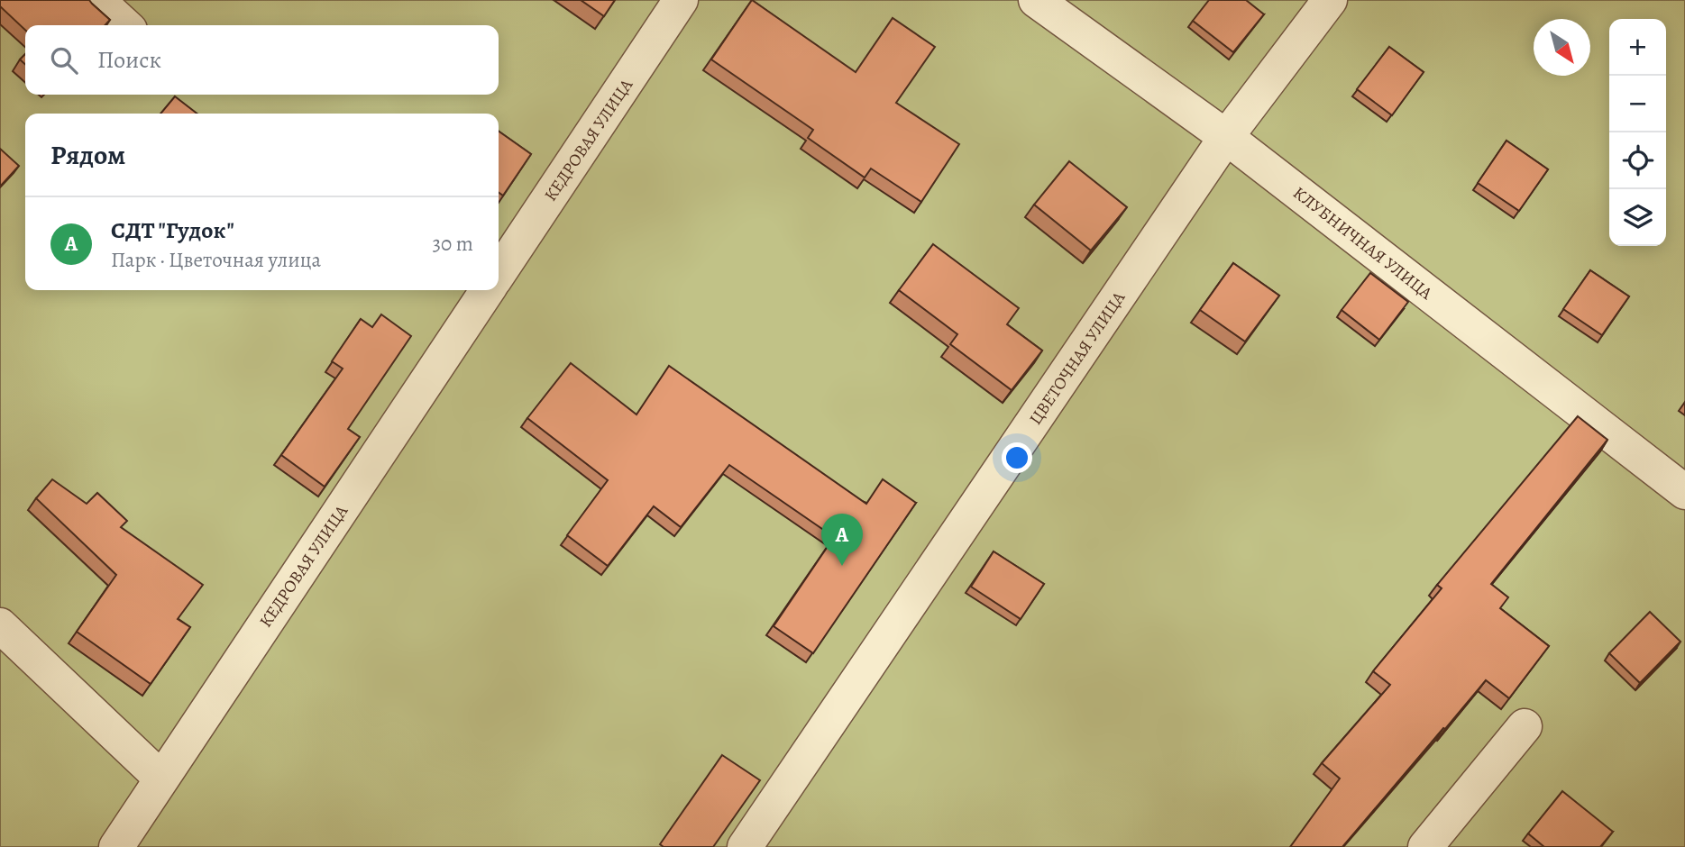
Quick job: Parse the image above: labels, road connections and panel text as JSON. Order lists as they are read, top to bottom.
{
  "streets": {
    "street": ["КЕДРОВАЯ УЛИЦА", "КЛУБНИЧНАЯ УЛИЦА", "ЦВЕТОЧНАЯ УЛИЦА"]
  },
  "crossings": [
    ["КЛУБНИЧНАЯ УЛИЦА", "ЦВЕТОЧНАЯ УЛИЦА"]
  ],
  "north": "bottom right",
  "page": {
    "map_buttons": ["+", "−"],
    "search": "Поиск",
    "heading": "Рядом",
    "list": [
      {
        "mark": "A",
        "name": "СДТ \"Гудок\"",
        "note": "Парк · Цветочная улица",
        "value": "30 m"
      }
    ],
    "pins": "A"
  }
}
